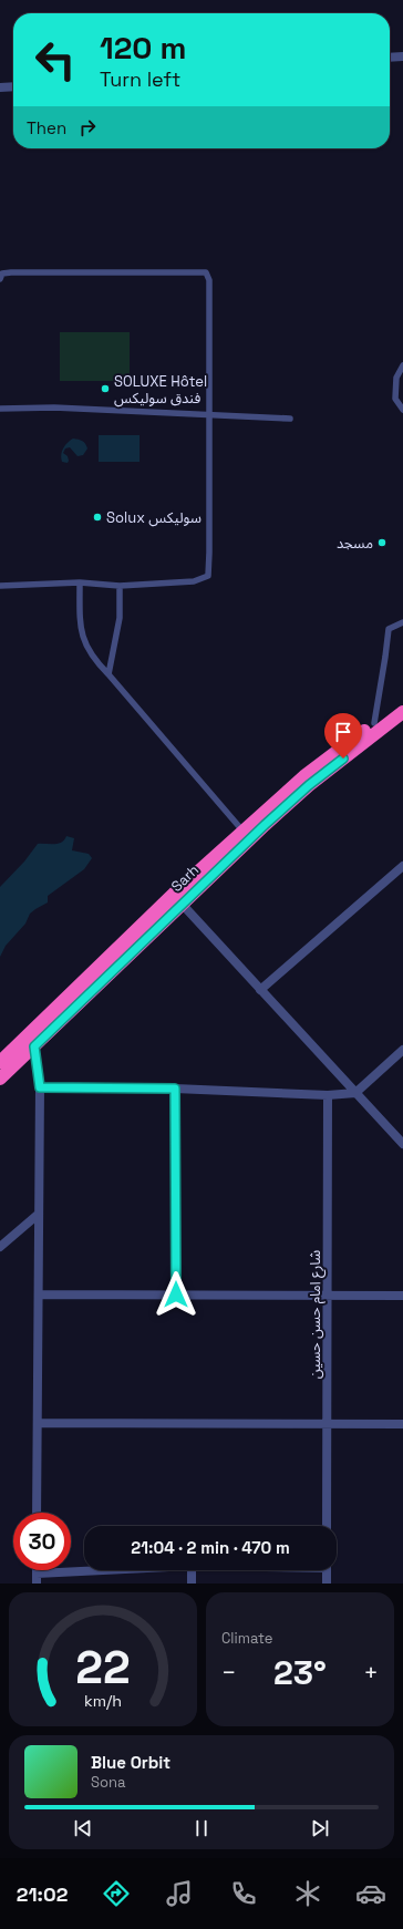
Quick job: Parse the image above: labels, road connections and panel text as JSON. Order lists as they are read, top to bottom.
{
  "streets": {
    "highway": ["Sarh"],
    "street": ["شارع امام حسن حسين"]
  },
  "places": ["SOLUXE Hôtel فندق سوليكس", "Solux سوليكس", "مسجد"],
  "page": {
    "turn": ["120 m", "Turn left"],
    "then": "Then",
    "limit": "30",
    "trip": "21:04 · 2 min · 470 m",
    "tile": "Climate",
    "heat": ["−", "23°", "+"],
    "song": ["Blue Orbit", "Sona"],
    "tabs": "21:02",
    "gauge": ["22", "km/h"]
  }
}
